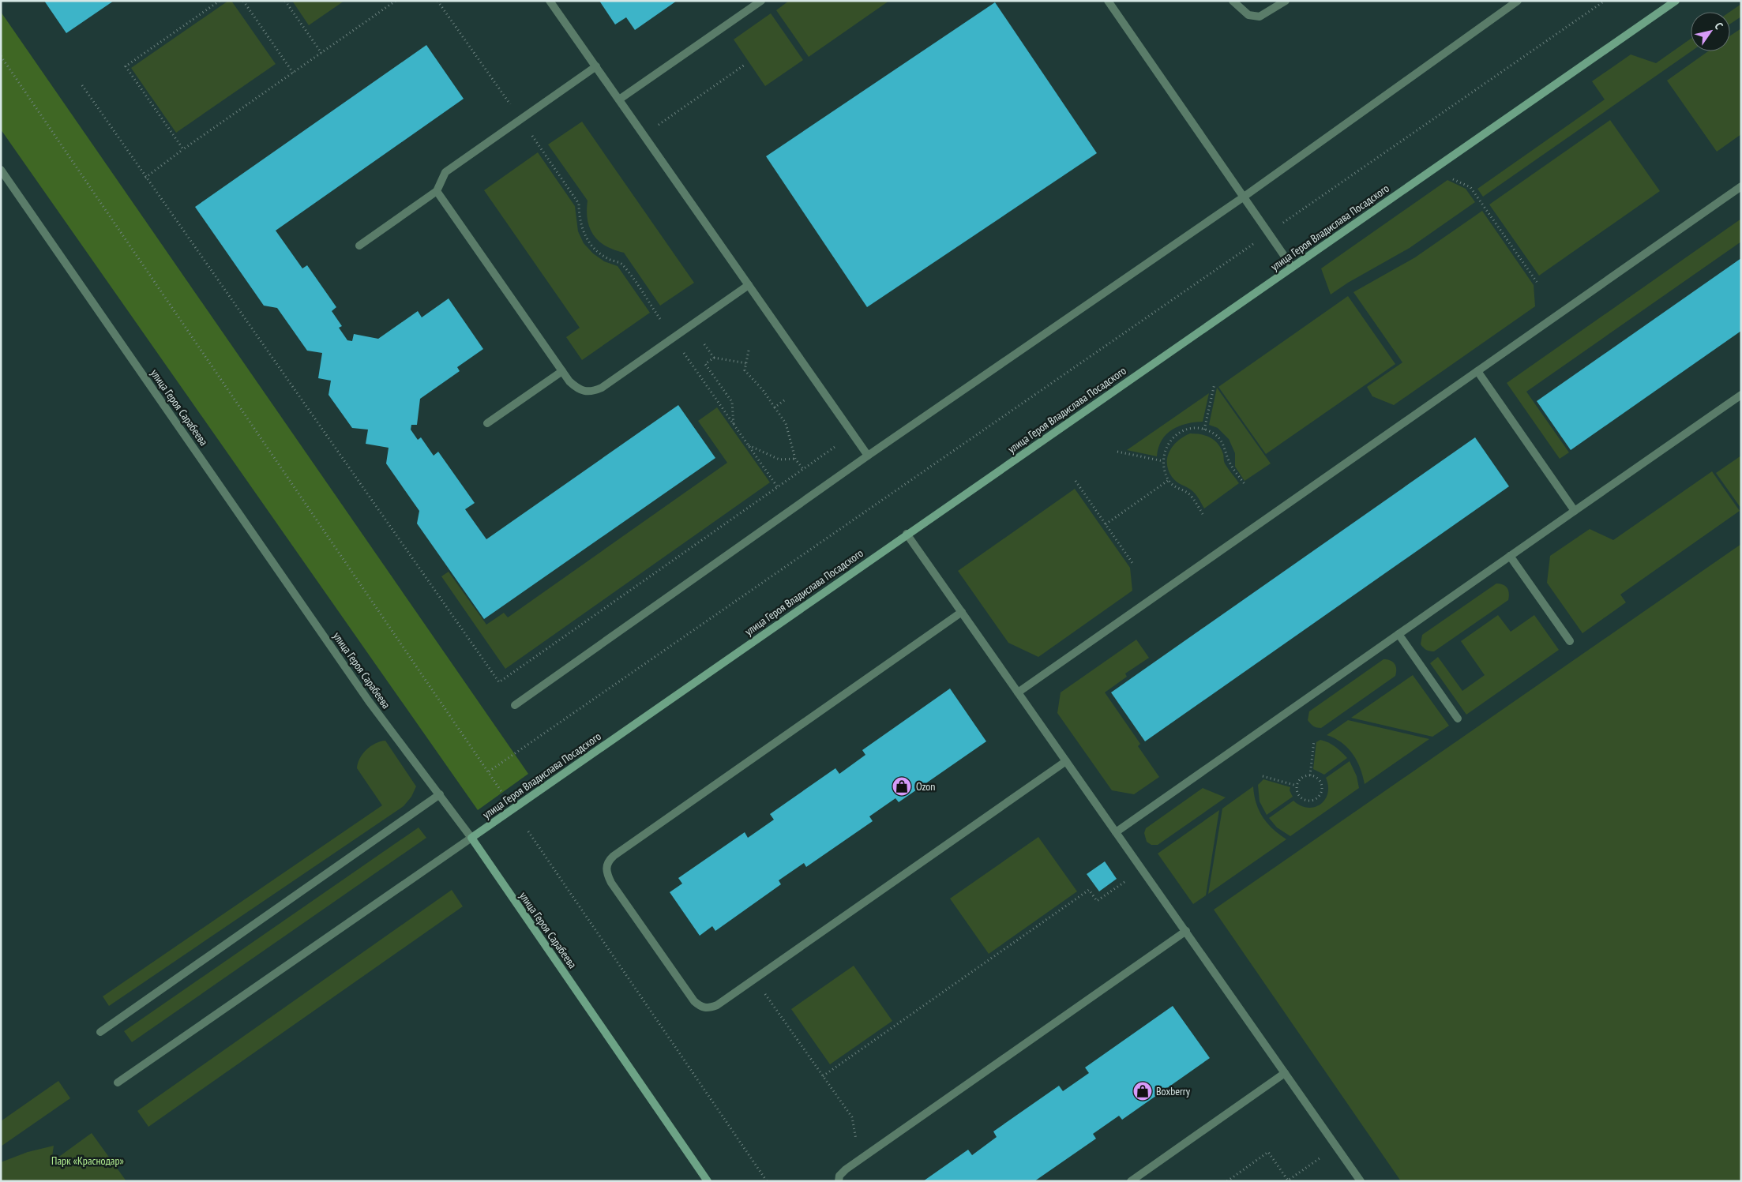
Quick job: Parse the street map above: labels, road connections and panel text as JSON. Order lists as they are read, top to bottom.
{
  "streets": {
    "street": ["улица Героя Владислава Посадского", "улица Героя Сарабеева"]
  },
  "crossings": [
    ["улица Героя Владислава Посадского", "улица Героя Сарабеева"]
  ],
  "parks": ["Парк «Краснодар»"],
  "places": {
    "shop": ["Ozon", "Boxberry"]
  },
  "north": "top right"
}
